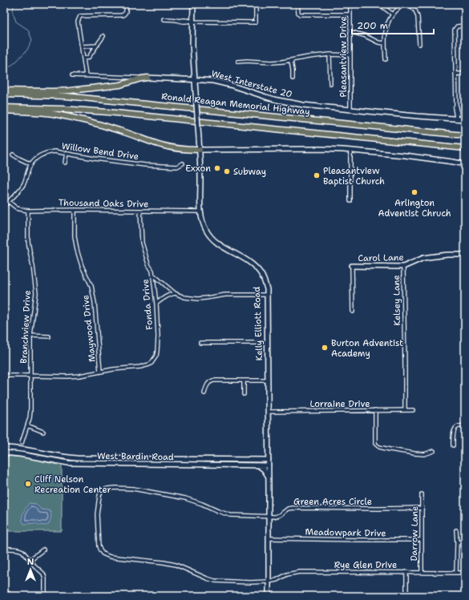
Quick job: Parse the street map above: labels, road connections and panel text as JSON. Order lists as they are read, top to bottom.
{
  "streets": {
    "highway": ["Ronald Reagan Memorial Highway"],
    "street": [
      "Pleasantview Drive",
      "West Interstate 20",
      "Willow Bend Drive",
      "Thousand Oaks Drive",
      "Carol Lane",
      "Kelsey Lane",
      "Fonda Drive",
      "Kelly Elliott Road",
      "Branchview Drive",
      "Maywood Drive",
      "Lorraine Drive",
      "West Bardin Road",
      "Green Acres Circle",
      "Meadowpark Drive",
      "Darrow Lane",
      "Rye Glen Drive"
    ]
  },
  "crossings": [
    ["Pleasantview Drive", "West Interstate 20"],
    ["West Interstate 20", "Kelly Elliott Road"],
    ["Willow Bend Drive", "Thousand Oaks Drive"],
    ["Thousand Oaks Drive", "Fonda Drive"],
    ["Thousand Oaks Drive", "Kelly Elliott Road"],
    ["Thousand Oaks Drive", "Branchview Drive"],
    ["Thousand Oaks Drive", "Maywood Drive"],
    ["Carol Lane", "Kelsey Lane"],
    ["Kelsey Lane", "Lorraine Drive"],
    ["Fonda Drive", "Maywood Drive"],
    ["Kelly Elliott Road", "Lorraine Drive"],
    ["Kelly Elliott Road", "West Bardin Road"],
    ["Kelly Elliott Road", "Green Acres Circle"],
    ["Kelly Elliott Road", "Meadowpark Drive"],
    ["Kelly Elliott Road", "Rye Glen Drive"],
    ["Green Acres Circle", "Darrow Lane"],
    ["Green Acres Circle", "Rye Glen Drive"],
    ["Meadowpark Drive", "Darrow Lane"],
    ["Darrow Lane", "Rye Glen Drive"]
  ],
  "places": [
    "Exxon",
    "Subway",
    "Pleasantview Baptist Church",
    "Arlington Adventist Chruch",
    "Burton Adventist Academy",
    "Cliff Nelson Recreation Center"
  ],
  "scale_bar": "200 m",
  "north": "top"
}
